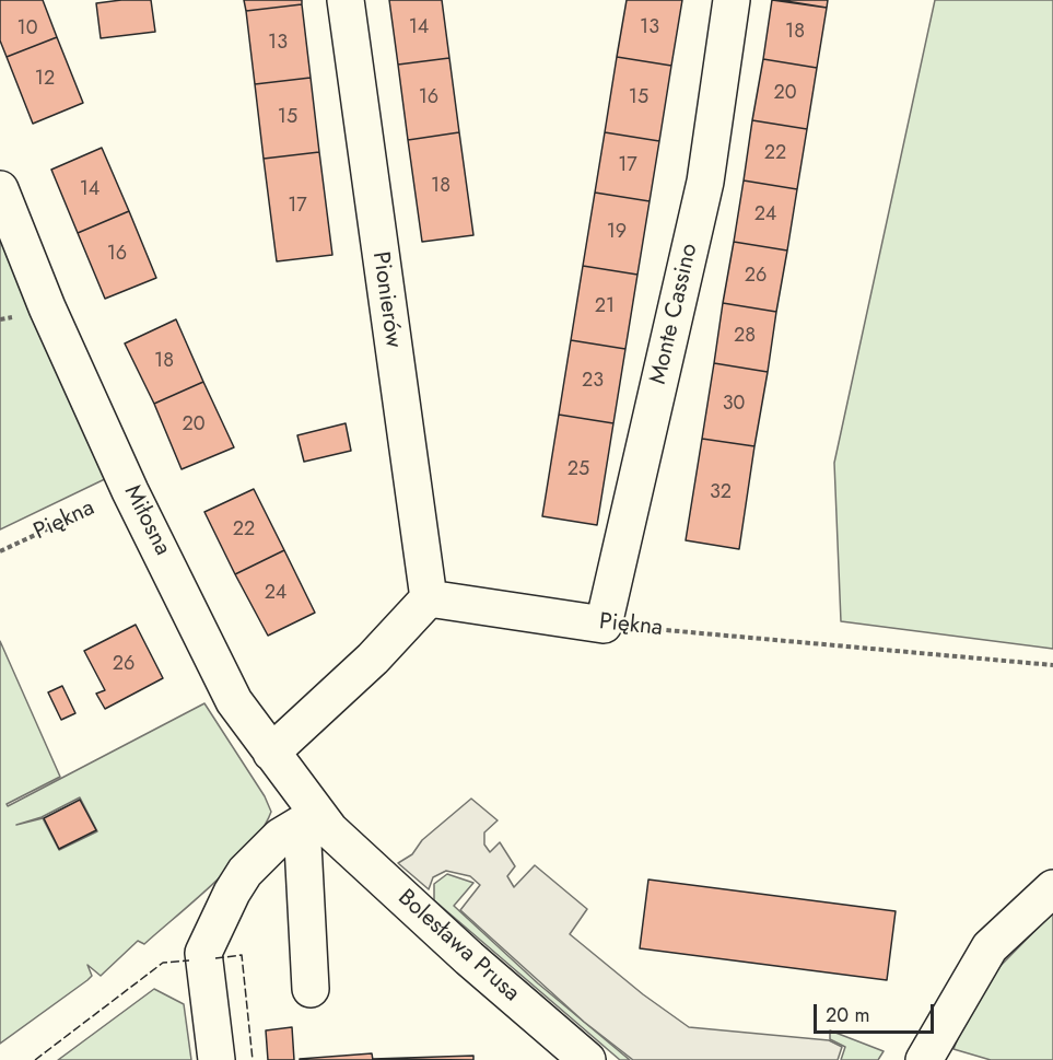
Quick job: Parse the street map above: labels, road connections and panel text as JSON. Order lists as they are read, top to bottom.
{
  "streets": {
    "street": [
      "Pionierów",
      "Monte Cassino",
      "Piękna",
      "Miłosna",
      "Bolesława Prusa"
    ]
  },
  "crossings": [
    ["Pionierów", "Piękna"],
    ["Monte Cassino", "Piękna"],
    ["Piękna", "Miłosna"],
    ["Miłosna", "Bolesława Prusa"]
  ],
  "house_numbers": [
    "14",
    "13",
    "10",
    "18",
    "13",
    "12",
    "20",
    "16",
    "15",
    "15",
    "22",
    "17",
    "18",
    "14",
    "17",
    "24",
    "19",
    "16",
    "26",
    "21",
    "28",
    "18",
    "23",
    "30",
    "20",
    "25",
    "32",
    "22",
    "24",
    "26"
  ],
  "scale_bar": "20 m"
}
